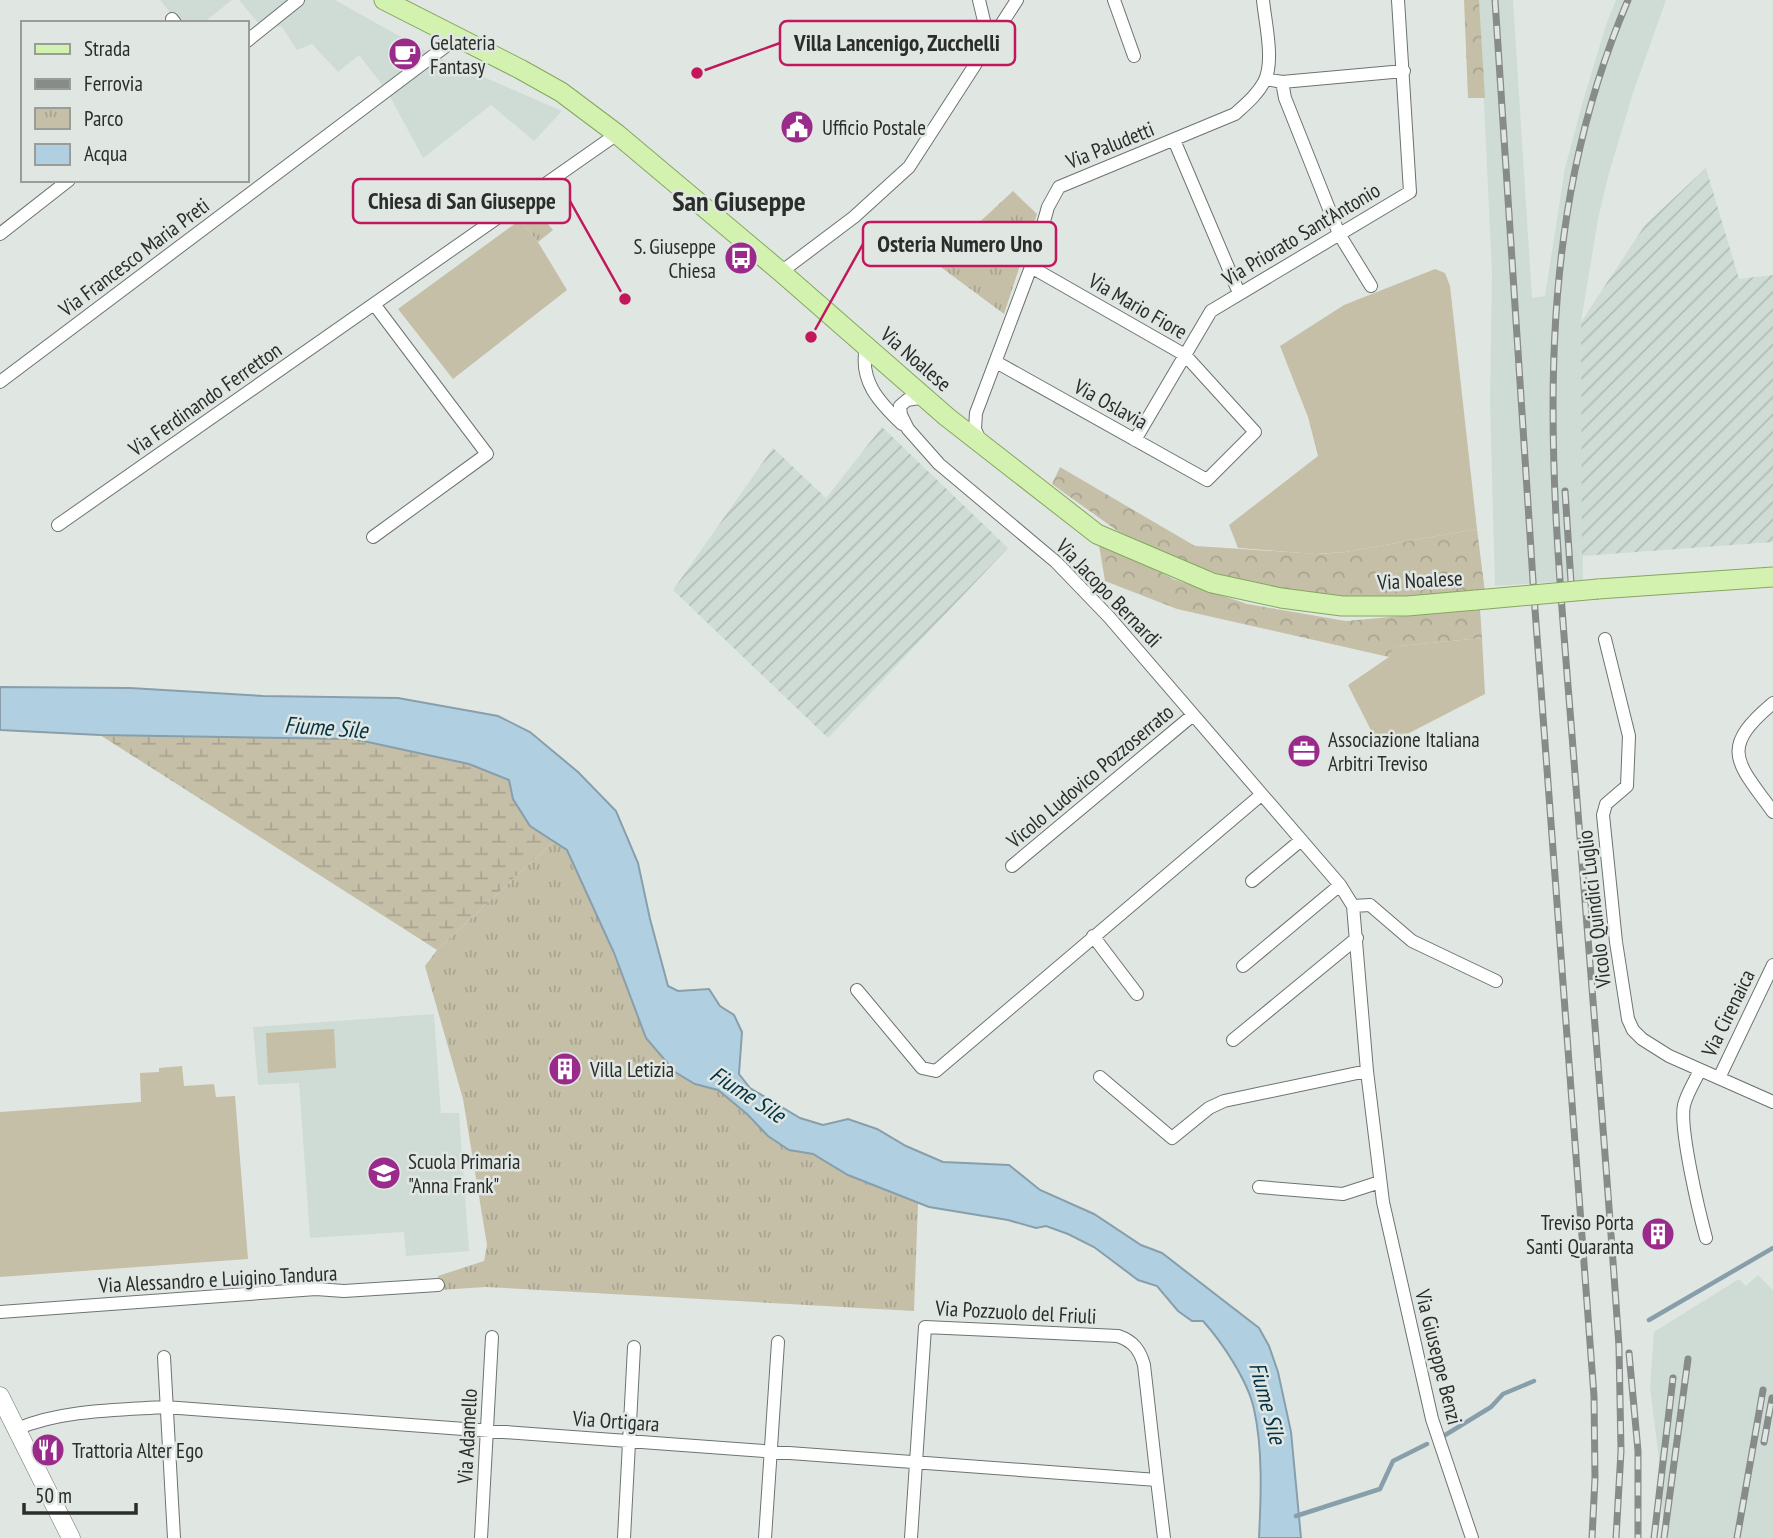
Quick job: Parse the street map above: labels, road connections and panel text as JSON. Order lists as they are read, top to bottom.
{
  "streets": {
    "main road": ["Via Noalese"],
    "street": [
      "Via Paludetti",
      "Via Priorato Sant'Antonio",
      "Via Francesco Maria Preti",
      "Via Mario Fiore",
      "Via Ferdinando Ferretton",
      "Via Oslavia",
      "Via Jacopo Bernardi",
      "Vicolo Ludovico Pozzoserrato",
      "Vicolo Quindici Luglio",
      "Via Cirenaica",
      "Via Alessandro e Luigino Tandura",
      "Via Pozzuolo del Friuli",
      "Via Giuseppe Benzi",
      "Via Ortigara",
      "Via Adamello"
    ]
  },
  "crossings": [
    ["Via Paludetti", "Via Mario Fiore"],
    ["Via Paludetti", "Via Noalese"],
    ["Via Paludetti", "Via Oslavia"],
    ["Via Priorato Sant'Antonio", "Via Mario Fiore"],
    ["Via Priorato Sant'Antonio", "Via Oslavia"],
    ["Via Francesco Maria Preti", "Via Noalese"],
    ["Via Mario Fiore", "Via Oslavia"],
    ["Via Noalese", "Via Ferdinando Ferretton"],
    ["Via Noalese", "Via Jacopo Bernardi"],
    ["Via Jacopo Bernardi", "Vicolo Ludovico Pozzoserrato"],
    ["Via Jacopo Bernardi", "Via Giuseppe Benzi"],
    ["Via Pozzuolo del Friuli", "Via Ortigara"],
    ["Via Ortigara", "Via Adamello"]
  ],
  "districts": ["San Giuseppe"],
  "water": ["Fiume Sile"],
  "places": {
    "cafe": ["Gelateria Fantasy"],
    "other": ["Villa Lancenigo, Zucchelli", "Chiesa di San Giuseppe", "Osteria Numero Uno"],
    "public building": ["Ufficio Postale"],
    "bus stop": ["S. Giuseppe Chiesa"],
    "office": ["Associazione Italiana Arbitri Treviso"],
    "building": ["Villa Letizia", "Treviso Porta Santi Quaranta"],
    "school or university": ["Scuola Primaria \"Anna Frank\""],
    "restaurant": ["Trattoria Alter Ego"]
  },
  "legend": [
    "Strada",
    "Ferrovia",
    "Parco",
    "Acqua"
  ],
  "scale_bar": "50 m"
}
